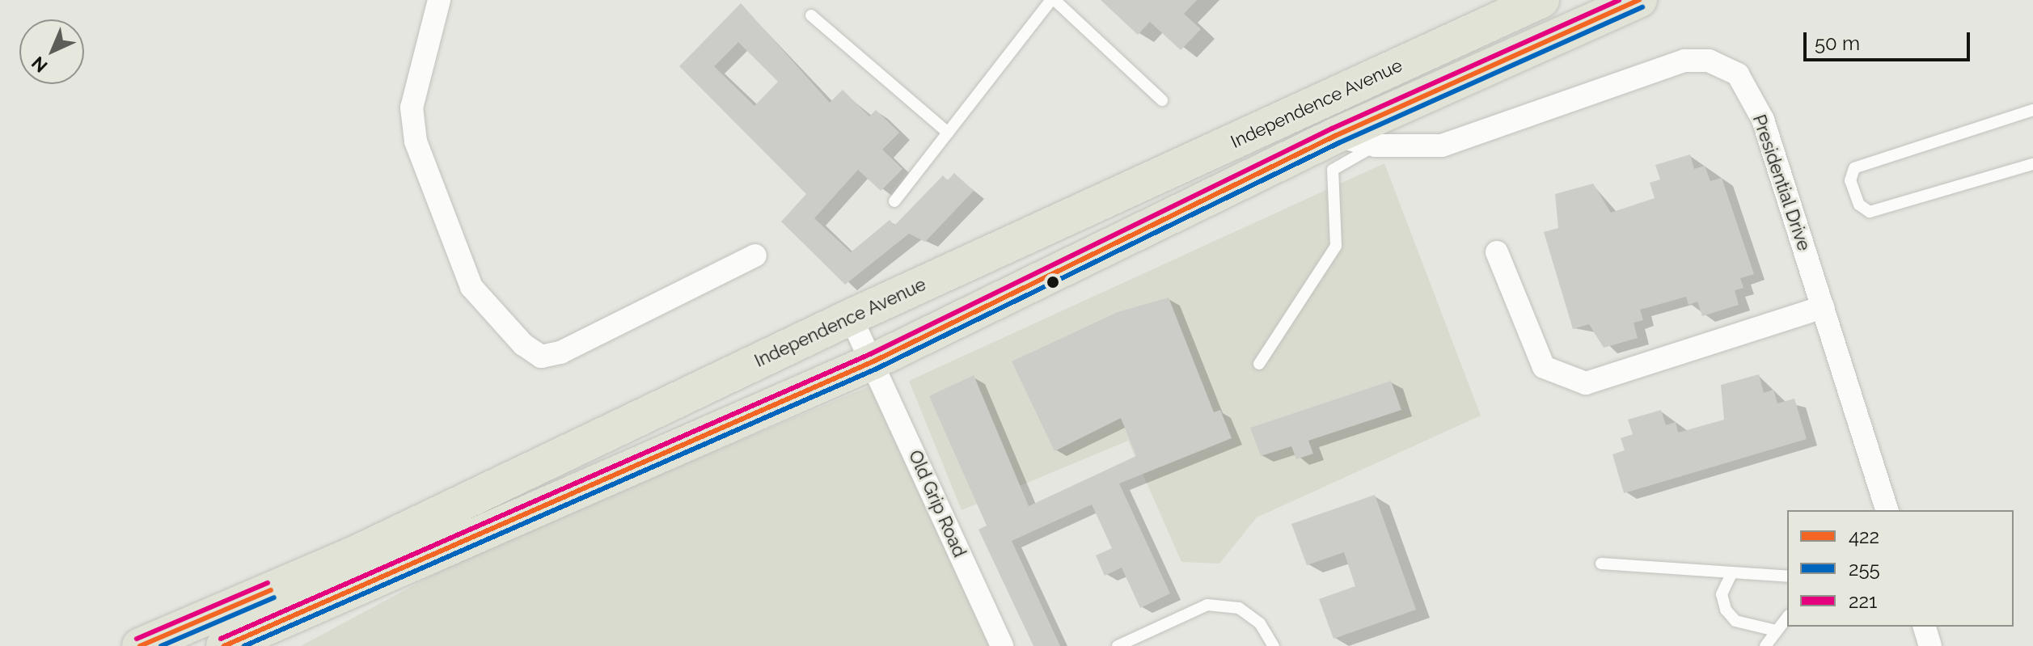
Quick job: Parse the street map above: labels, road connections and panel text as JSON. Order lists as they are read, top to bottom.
{
  "streets": {
    "highway": ["Independence Avenue"],
    "street": ["Presidential Drive", "Old Grip Road"]
  },
  "crossings": [
    ["Independence Avenue", "Presidential Drive"],
    ["Independence Avenue", "Old Grip Road"]
  ],
  "lines": ["transit line 422", "transit line 221", "transit line 255"],
  "legend": ["422", "255", "221"],
  "scale_bar": "50 m",
  "north": "bottom left"
}
